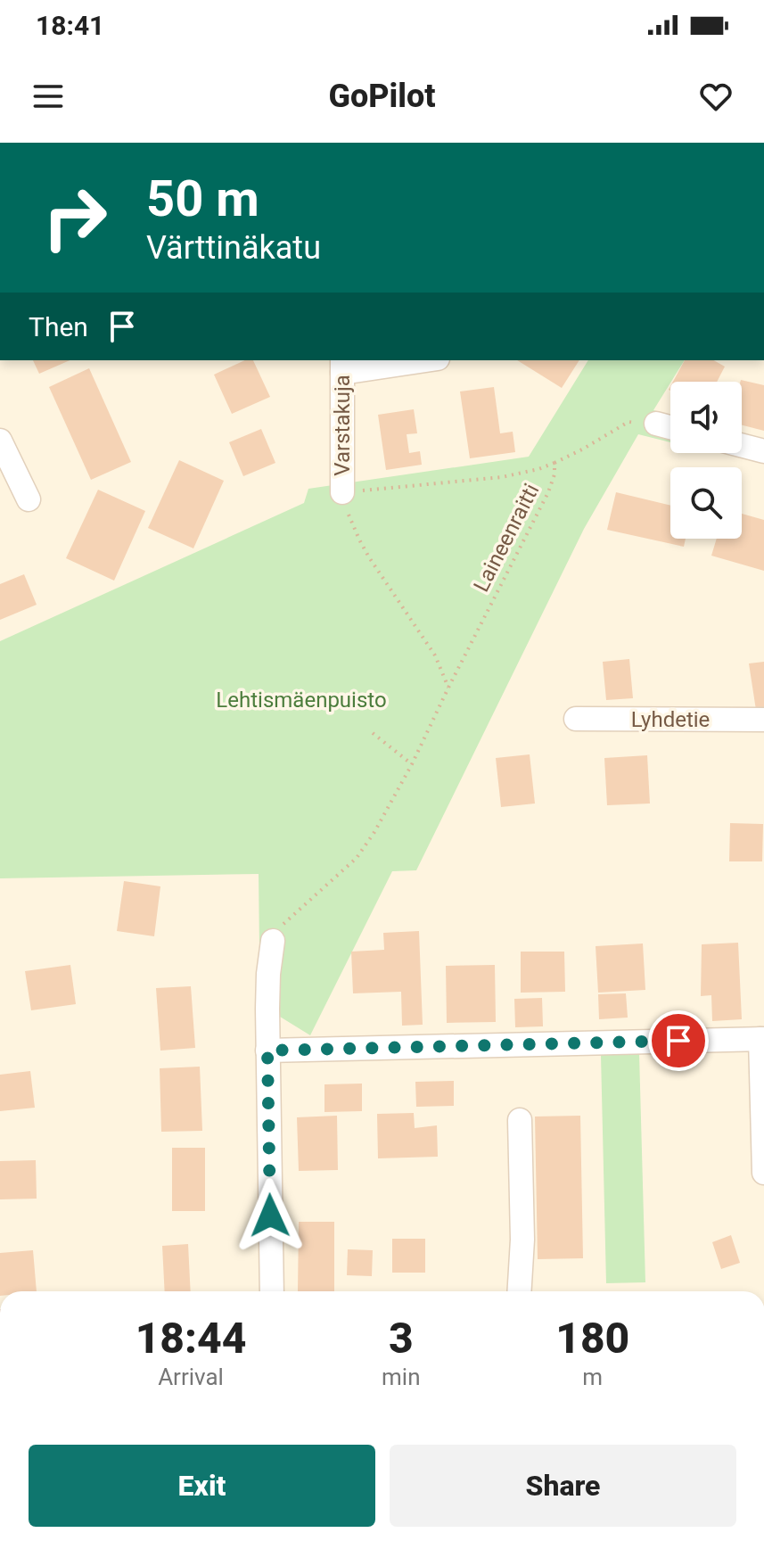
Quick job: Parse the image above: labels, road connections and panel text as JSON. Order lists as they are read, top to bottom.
{
  "streets": {
    "street": ["Varstakuja", "Lyhdetie"],
    "path": ["Laineenraitti"]
  },
  "parks": ["Lehtismäenpuisto"],
  "page": {
    "status": "18:41",
    "header": "GoPilot",
    "turn": ["50 m", "Värttinäkatu"],
    "then": "Then",
    "eta": [
      "18:44",
      "Arrival",
      "3",
      "min",
      "180",
      "m"
    ],
    "buttons": ["Exit", "Share"]
  }
}
